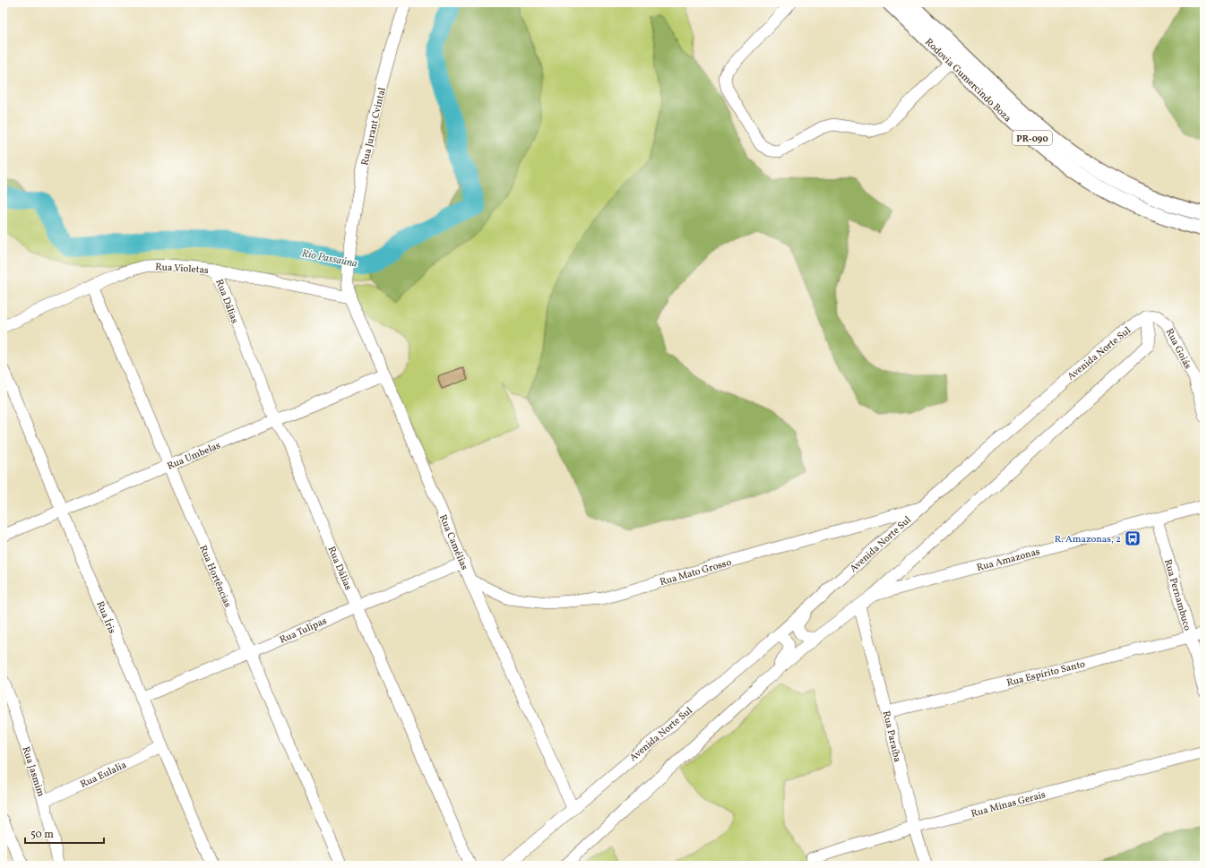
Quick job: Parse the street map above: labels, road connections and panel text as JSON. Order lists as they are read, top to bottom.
{
  "streets": {
    "main road": ["Rodovia Gumercindo Boza", "PR-090"],
    "street": [
      "Rua Jurant Cvintal",
      "Rua Violetas",
      "Rua Dálias",
      "Rua Goiás",
      "Avenida Norte Sul",
      "Rua Umbelas",
      "Rua Camélias",
      "Rua Amazonas",
      "Rua Mato Grosso",
      "Rua Hortências",
      "Rua Pernambuco",
      "Rua Íris",
      "Rua Tulipas",
      "Rua Espírito Santo",
      "Rua Paraíba",
      "Rua Jasmim",
      "Rua Eulalia",
      "Rua Minas Gerais"
    ]
  },
  "crossings": [
    ["Rua Jurant Cvintal", "Rua Camélias"],
    ["Rua Violetas", "Rua Dálias"],
    ["Rua Violetas", "Rua Camélias"],
    ["Rua Violetas", "Rua Hortências"],
    ["Rua Dálias", "Rua Umbelas"],
    ["Rua Dálias", "Rua Tulipas"],
    ["Rua Goiás", "Avenida Norte Sul"],
    ["Avenida Norte Sul", "Rua Camélias"],
    ["Avenida Norte Sul", "Rua Mato Grosso"],
    ["Rua Umbelas", "Rua Camélias"],
    ["Rua Umbelas", "Rua Hortências"],
    ["Rua Umbelas", "Rua Íris"],
    ["Rua Camélias", "Rua Mato Grosso"],
    ["Rua Camélias", "Rua Tulipas"],
    ["Rua Amazonas", "Rua Pernambuco"],
    ["Rua Hortências", "Rua Tulipas"],
    ["Rua Pernambuco", "Rua Espírito Santo"],
    ["Rua Íris", "Rua Tulipas"],
    ["Rua Íris", "Rua Eulalia"],
    ["Rua Espírito Santo", "Rua Paraíba"],
    ["Rua Paraíba", "Rua Minas Gerais"],
    ["Rua Jasmim", "Rua Eulalia"]
  ],
  "water": ["Rio Passaúna"],
  "places": {
    "bus stop": ["R. Amazonas, 2"]
  },
  "scale_bar": "50 m"
}
